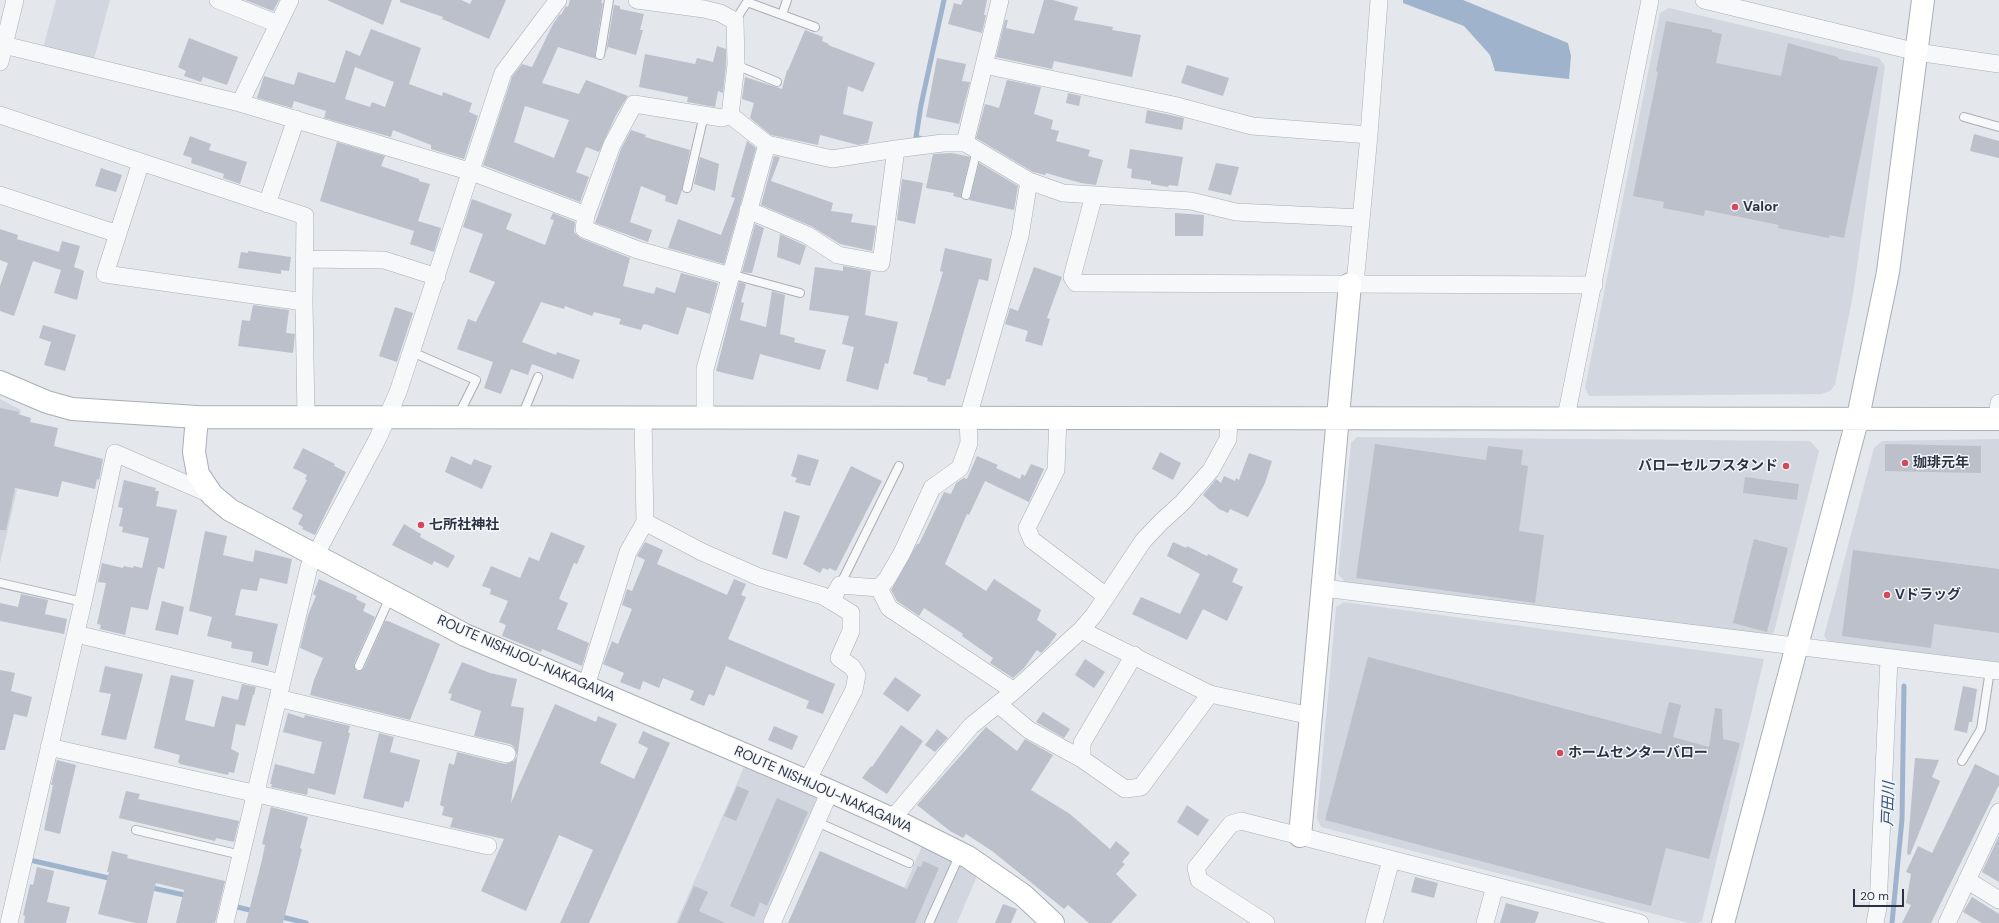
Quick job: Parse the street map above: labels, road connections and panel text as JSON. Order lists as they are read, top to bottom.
{
  "streets": {
    "street": ["ROUTE NISHIJOU-NAKAGAWA"]
  },
  "water": ["戸田川"],
  "places": [
    "Valor",
    "珈琲元年",
    "バローセルフスタンド",
    "七所社神社",
    "Vドラッグ",
    "ホームセンターバロー"
  ],
  "scale_bar": "20 m"
}
